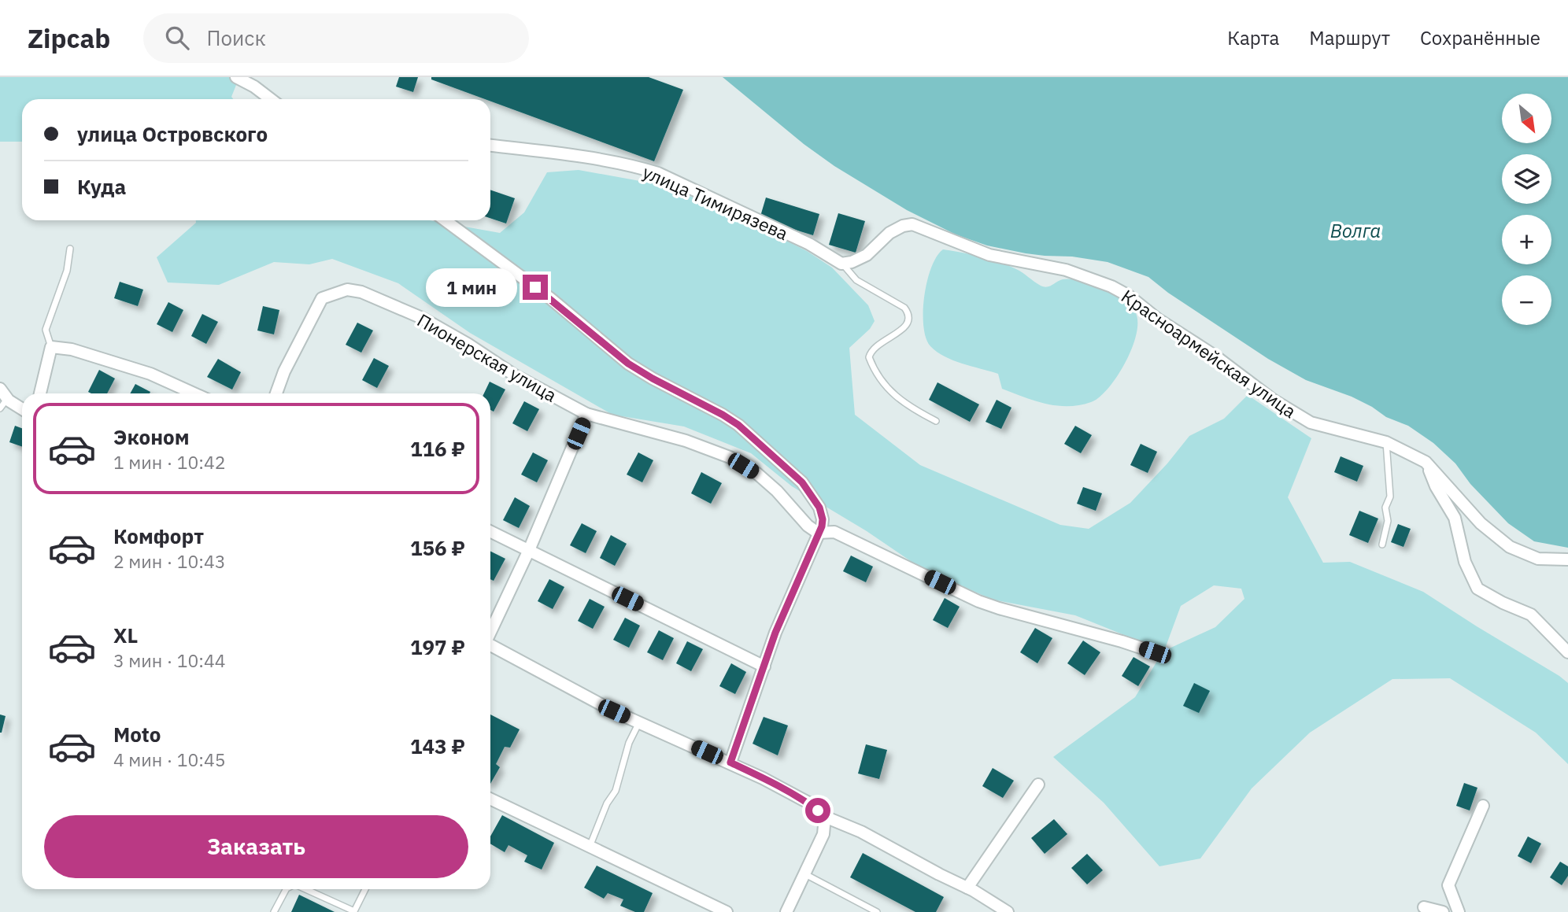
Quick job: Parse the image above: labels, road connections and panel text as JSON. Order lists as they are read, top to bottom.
{
  "streets": {
    "street": ["улица Тимирязева", "Красноармейская улица", "Пионерская улица"]
  },
  "crossings": [
    ["улица Тимирязева", "Красноармейская улица"]
  ],
  "water": ["Волга"],
  "north": "bottom right",
  "page": {
    "header": "Zipcab",
    "search": "Поиск",
    "nav": ["Карта", "Маршрут", "Сохранённые"],
    "map_buttons": ["+", "−"],
    "banner": ["улица Островского", "Куда"],
    "bubble": "1 мин",
    "list": [
      {
        "name": "Эконом",
        "note": "1 мин · 10:42",
        "value": "116 ₽"
      },
      {
        "name": "Комфорт",
        "note": "2 мин · 10:43",
        "value": "156 ₽"
      },
      {
        "name": "XL",
        "note": "3 мин · 10:44",
        "value": "197 ₽"
      },
      {
        "name": "Moto",
        "note": "4 мин · 10:45",
        "value": "143 ₽"
      }
    ],
    "buttons": "Заказать"
  }
}
